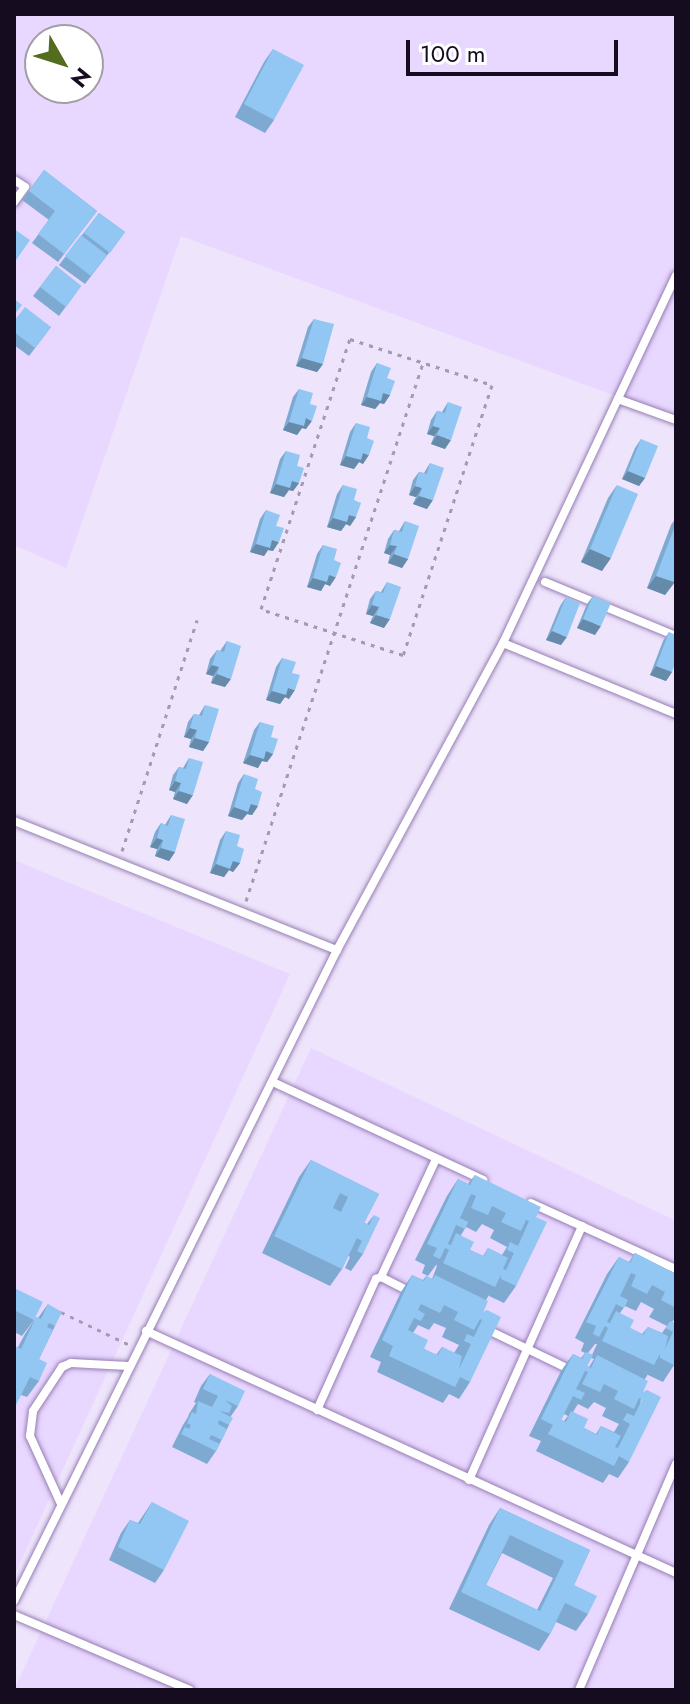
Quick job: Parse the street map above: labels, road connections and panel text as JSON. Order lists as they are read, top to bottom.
{
  "scale_bar": "100 m",
  "north": "bottom right"
}
